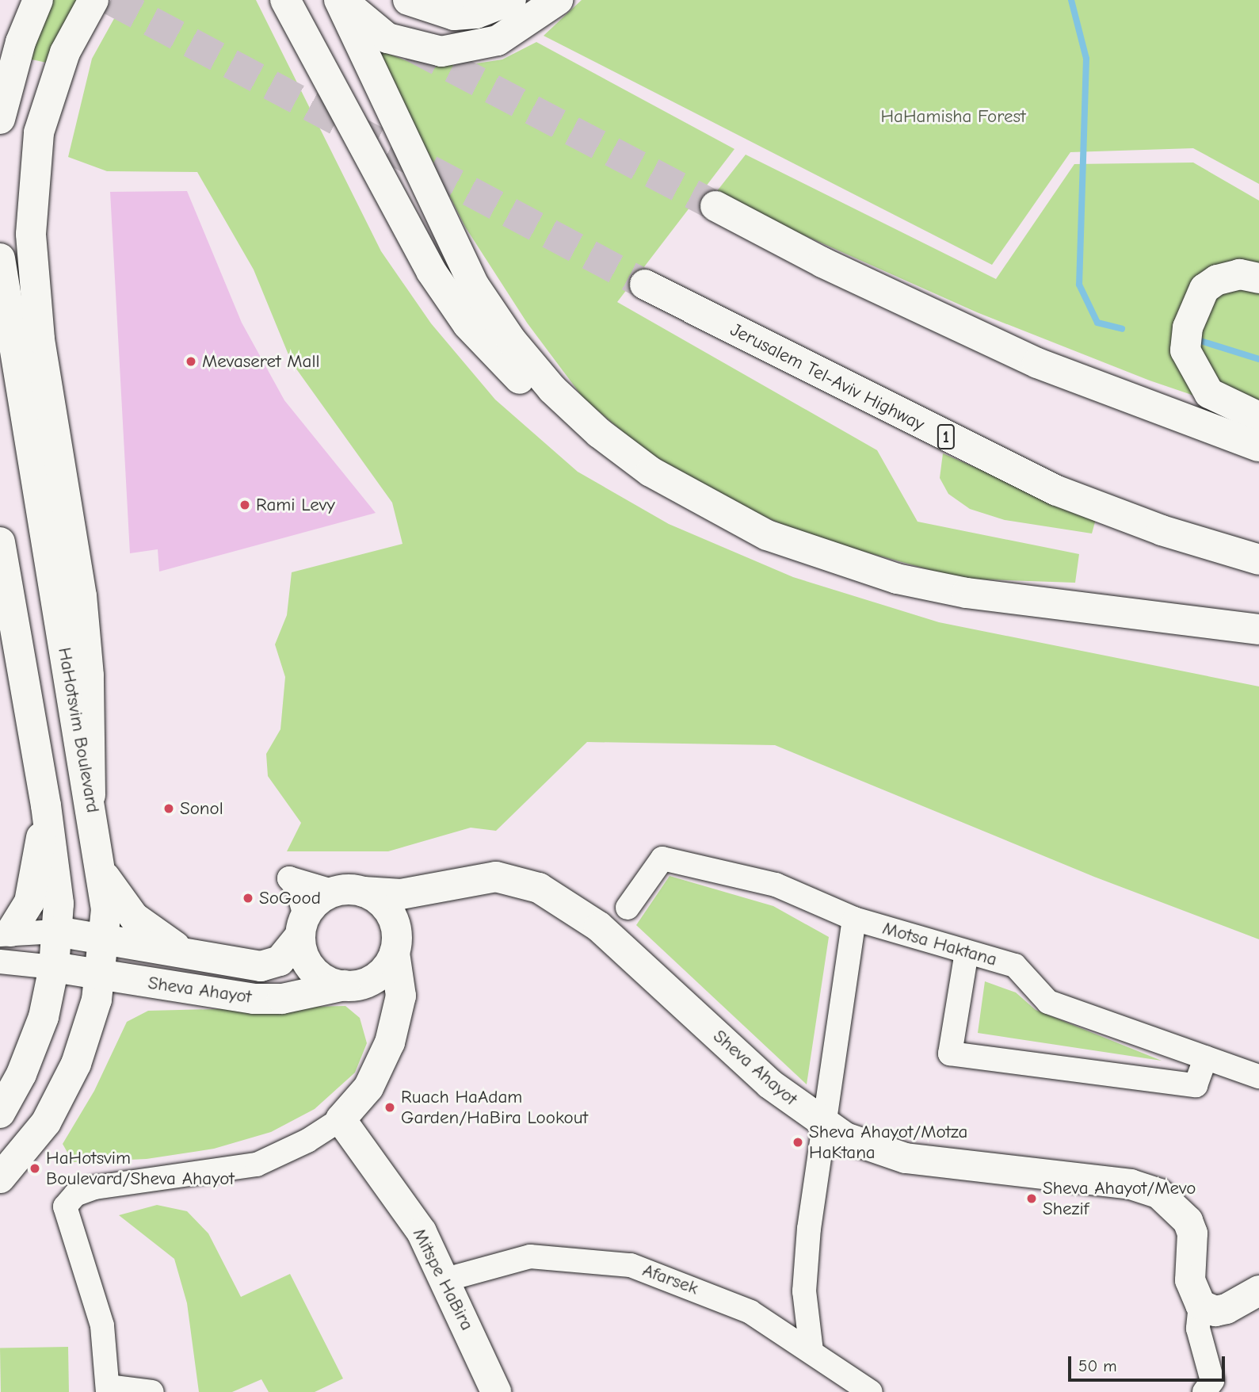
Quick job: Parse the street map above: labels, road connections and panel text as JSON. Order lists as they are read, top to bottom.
{
  "streets": {
    "main road": [
      "Jerusalem Tel-Aviv Highway",
      "1",
      "HaHotsvim Boulevard",
      "Sheva Ahayot",
      "Mitspe HaBira"
    ],
    "street": ["Motsa Haktana", "Afarsek"]
  },
  "crossings": [
    ["HaHotsvim Boulevard", "Sheva Ahayot"],
    ["Mitspe HaBira", "Afarsek"]
  ],
  "parks": ["HaHamisha Forest"],
  "places": [
    "Mevaseret Mall",
    "Rami Levy",
    "Sonol",
    "SoGood",
    "Ruach HaAdam Garden/HaBira Lookout",
    "Sheva Ahayot/Motza HaKtana",
    "HaHotsvim Boulevard/Sheva Ahayot",
    "Sheva Ahayot/Mevo Shezif"
  ],
  "scale_bar": "50 m"
}
